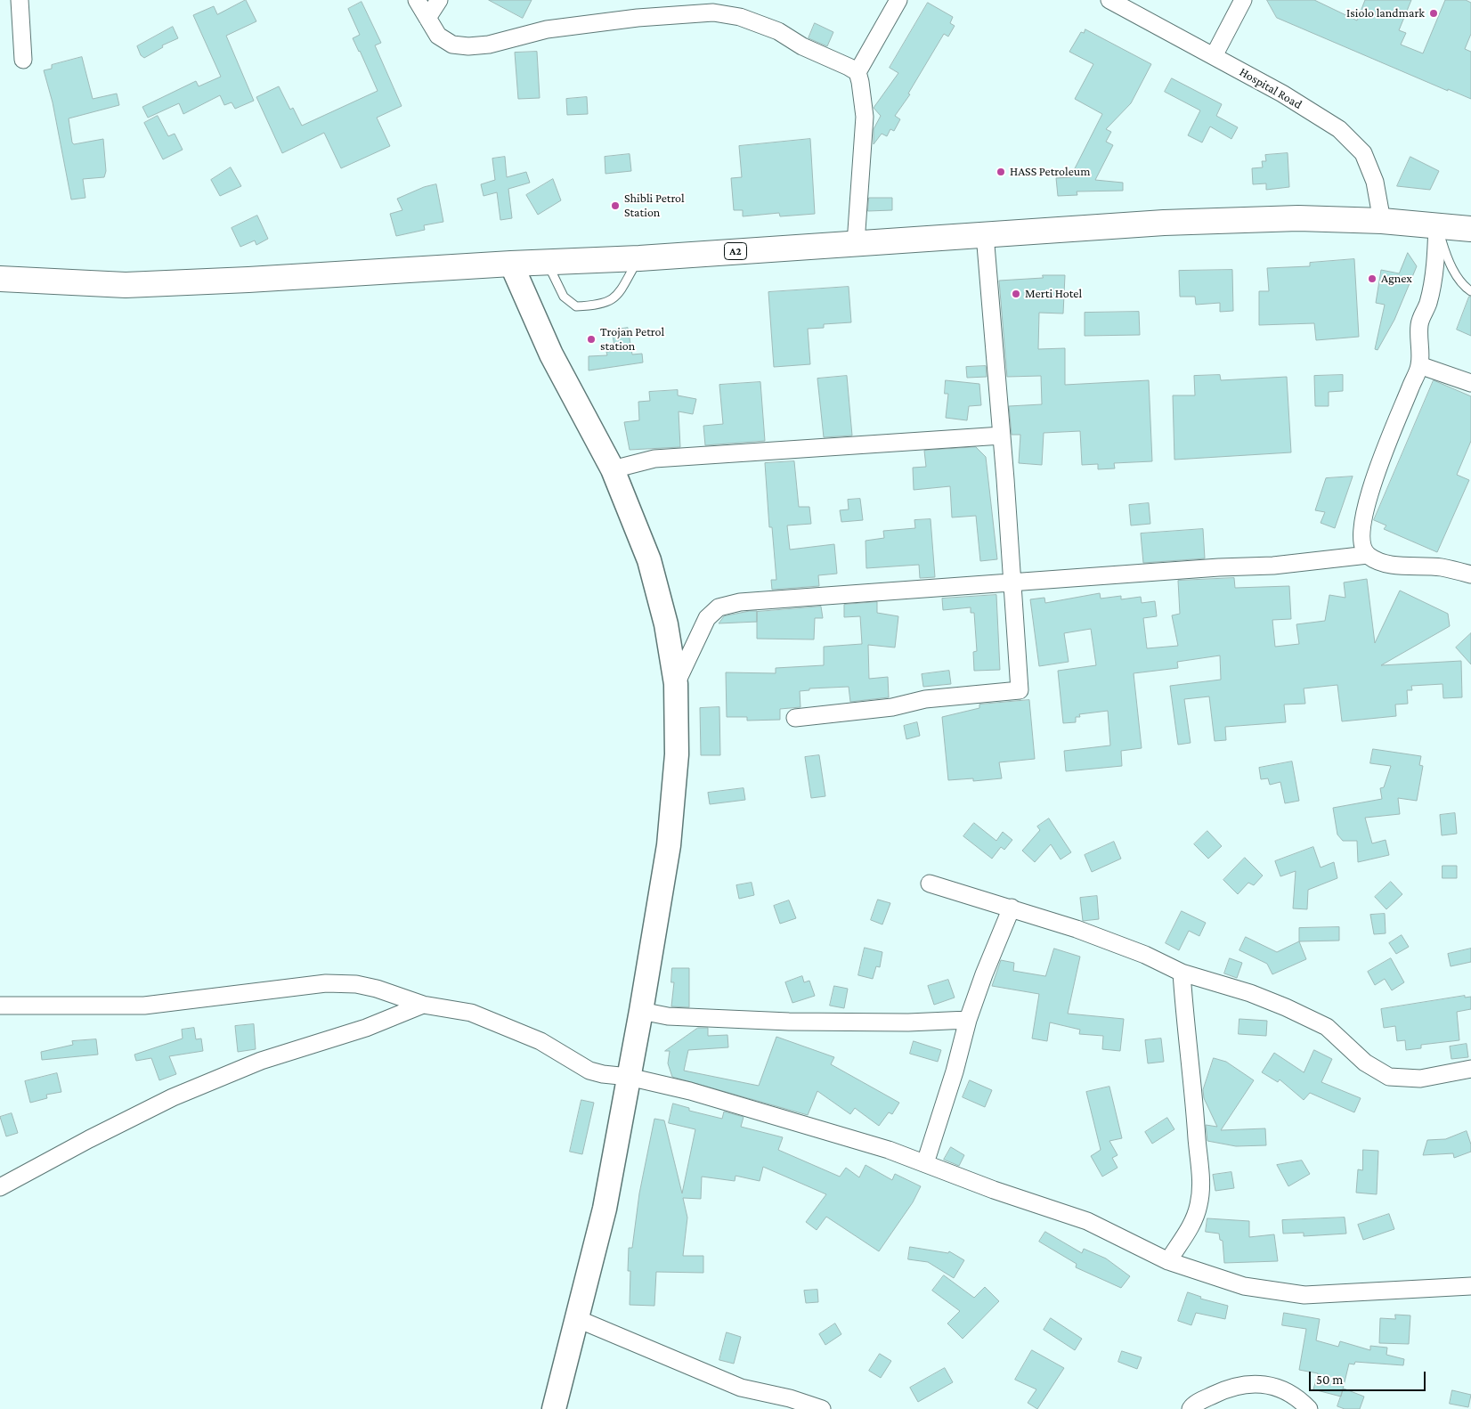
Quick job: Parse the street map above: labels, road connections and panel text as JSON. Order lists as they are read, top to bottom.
{
  "streets": {
    "highway": ["A2"],
    "street": ["Hospital Road"]
  },
  "crossings": [
    ["Hospital Road", "A2"]
  ],
  "places": [
    "Isiolo landmark",
    "HASS Petroleum",
    "Shibli Petrol Station",
    "Agnex",
    "Merti Hotel",
    "Trojan Petrol station"
  ],
  "scale_bar": "50 m"
}
